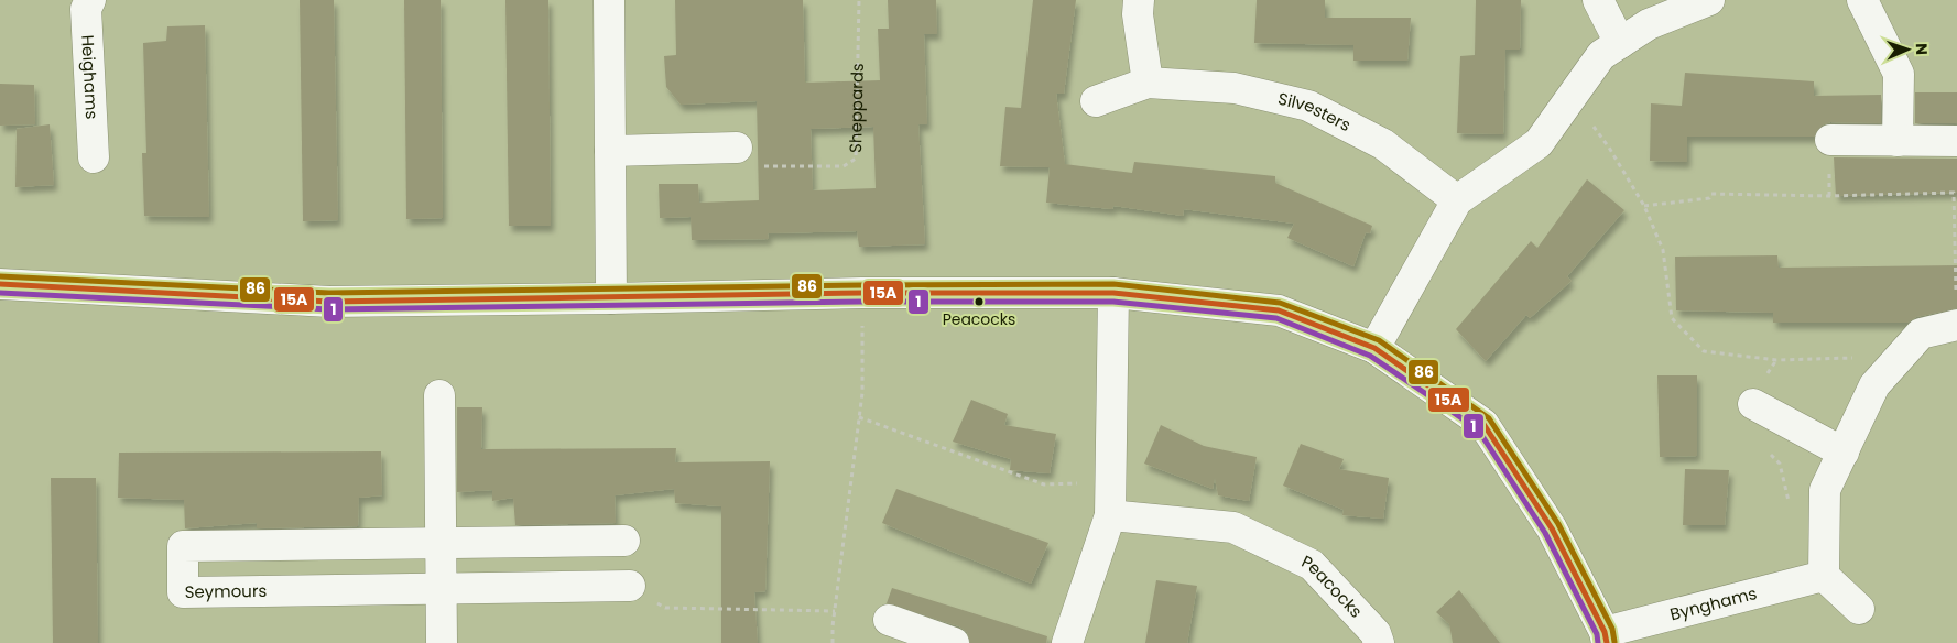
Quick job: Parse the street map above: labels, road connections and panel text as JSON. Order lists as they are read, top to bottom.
{
  "streets": {
    "street": [
      "Heighams",
      "Silvesters",
      "Seymours",
      "Peacocks",
      "Bynghams"
    ],
    "path": ["Sheppards"]
  },
  "places": ["Peacocks"],
  "lines": ["transit line 86", "transit line 15A", "transit line 1"],
  "north": "right"
}
